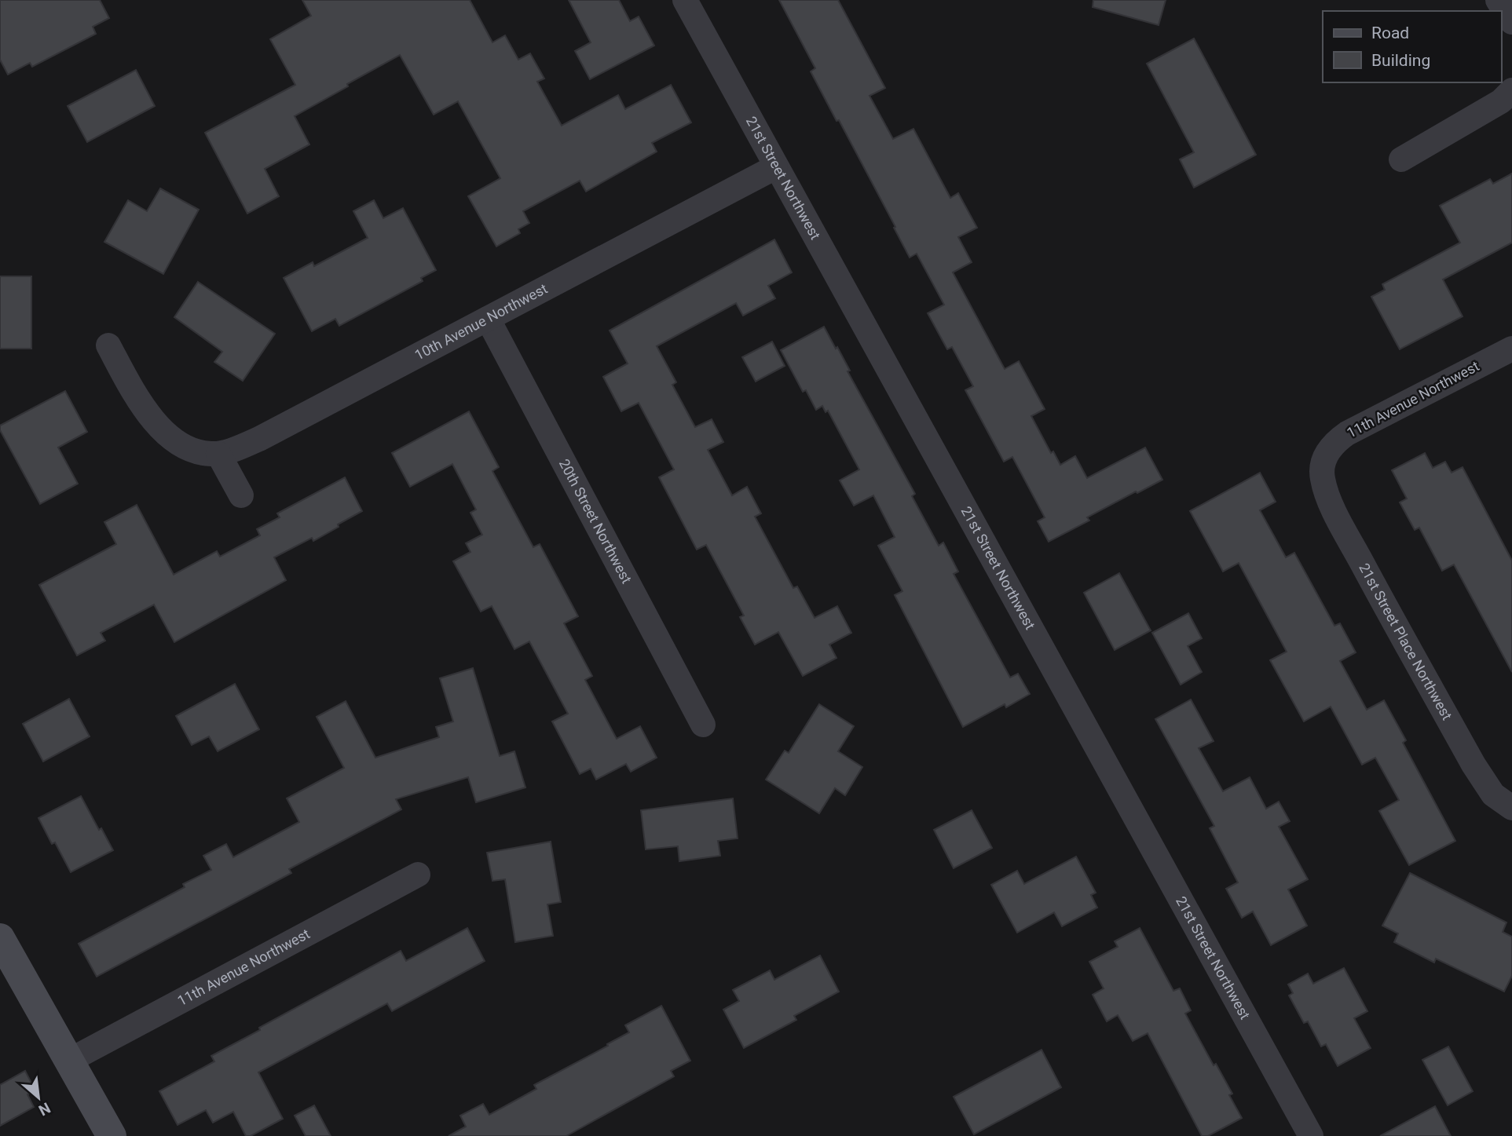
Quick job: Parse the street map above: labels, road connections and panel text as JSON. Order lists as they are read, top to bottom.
{
  "streets": {
    "street": [
      "21st Street Northwest",
      "10th Avenue Northwest",
      "11th Avenue Northwest",
      "20th Street Northwest",
      "21st Street Place Northwest"
    ]
  },
  "crossings": [
    ["21st Street Northwest", "10th Avenue Northwest"],
    ["10th Avenue Northwest", "20th Street Northwest"],
    ["11th Avenue Northwest", "21st Street Place Northwest"]
  ],
  "legend": ["Road", "Building"],
  "north": "bottom right"
}
